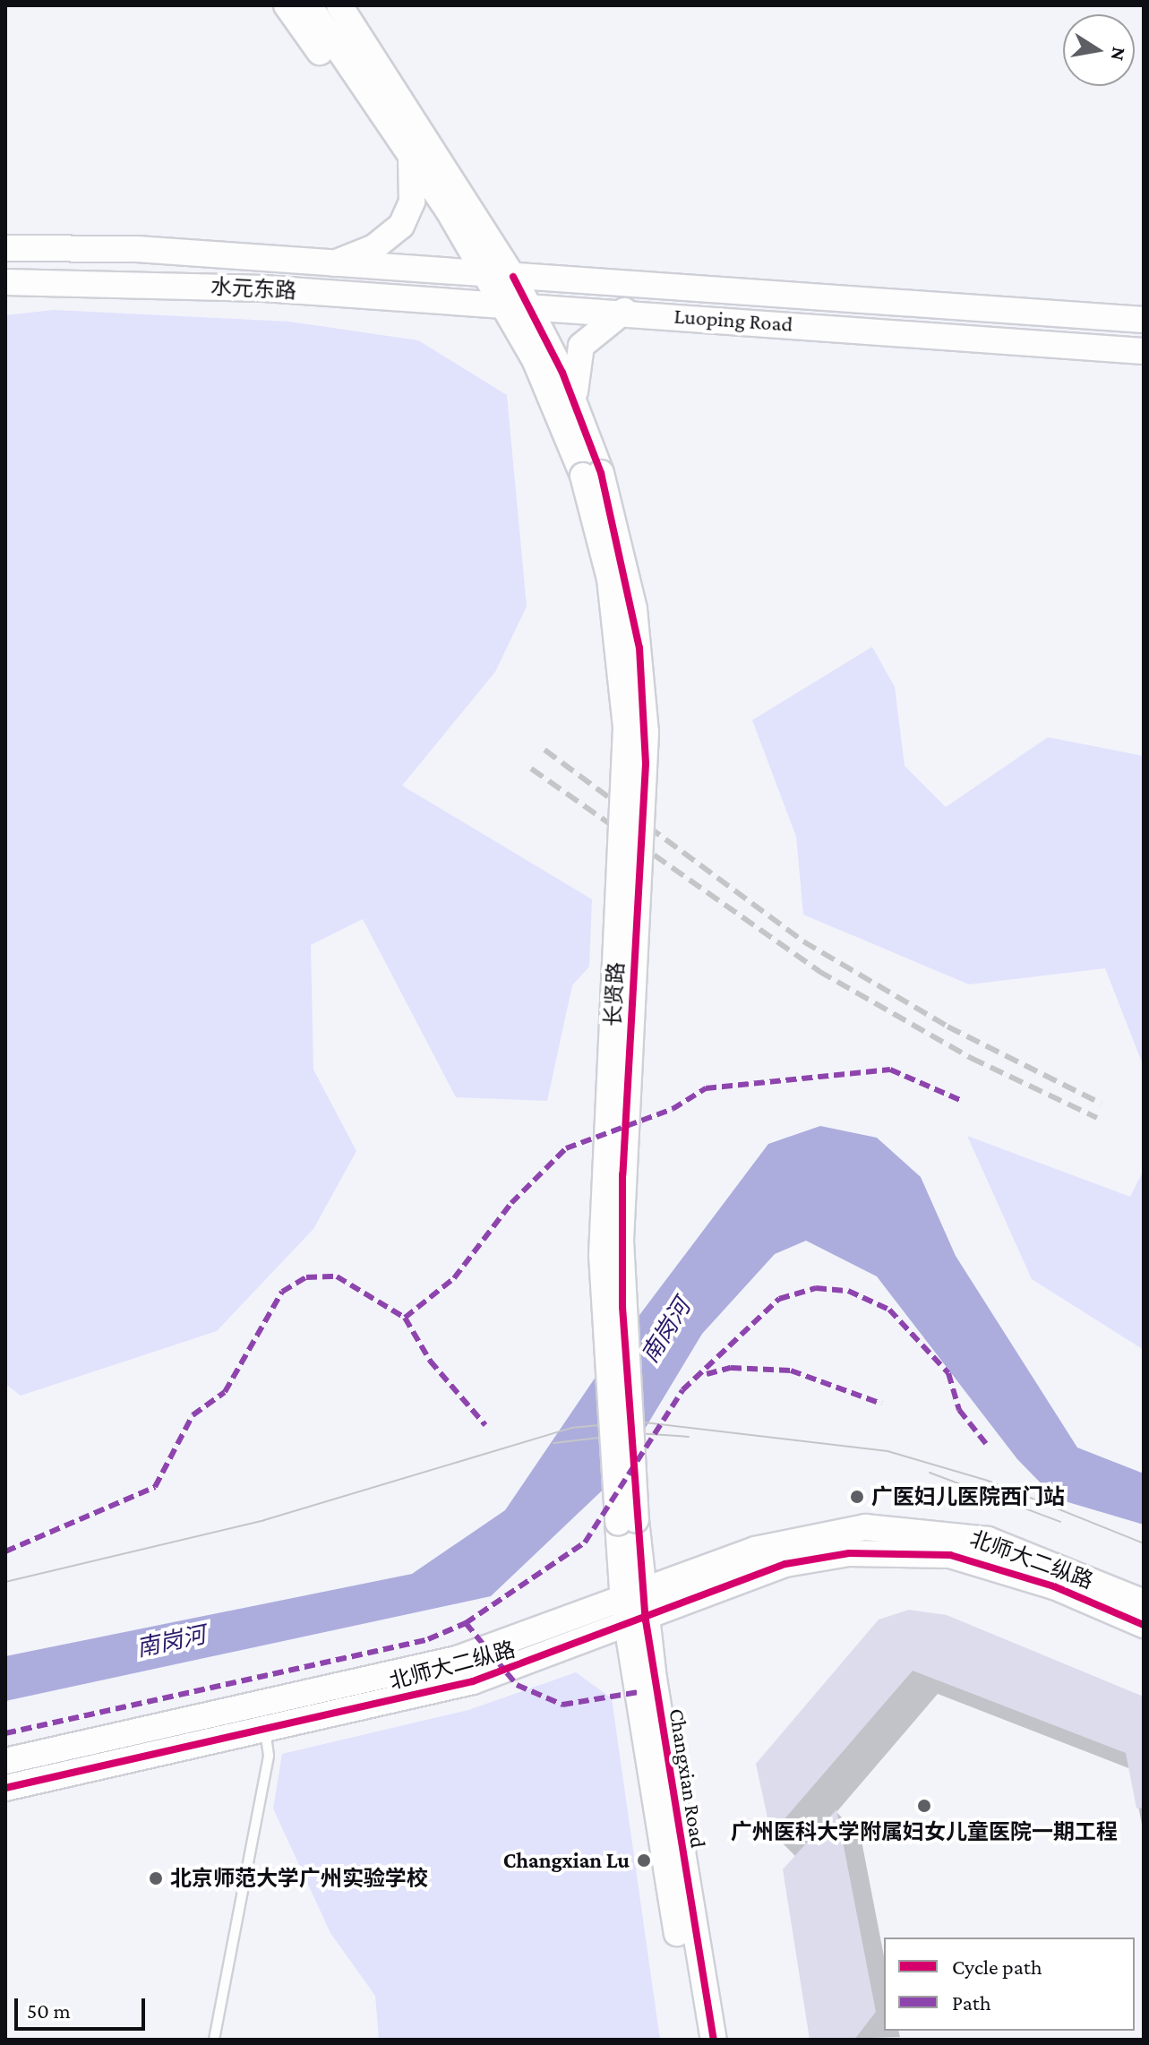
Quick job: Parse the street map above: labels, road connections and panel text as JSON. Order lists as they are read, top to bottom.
{
  "streets": {
    "street": [
      "水元东路",
      "Luoping Road",
      "长贤路",
      "北师大二纵路",
      "Changxian Road"
    ]
  },
  "crossings": [
    ["水元东路", "Luoping Road"],
    ["长贤路", "Changxian Road"],
    ["北师大二纵路", "Changxian Road"]
  ],
  "water": ["南岗河"],
  "places": [
    "广医妇儿医院西门站",
    "广州医科大学附属妇女儿童医院一期工程",
    "Changxian Lu",
    "北京师范大学广州实验学校"
  ],
  "legend": ["Cycle path", "Path"],
  "scale_bar": "50 m",
  "north": "right"
}
